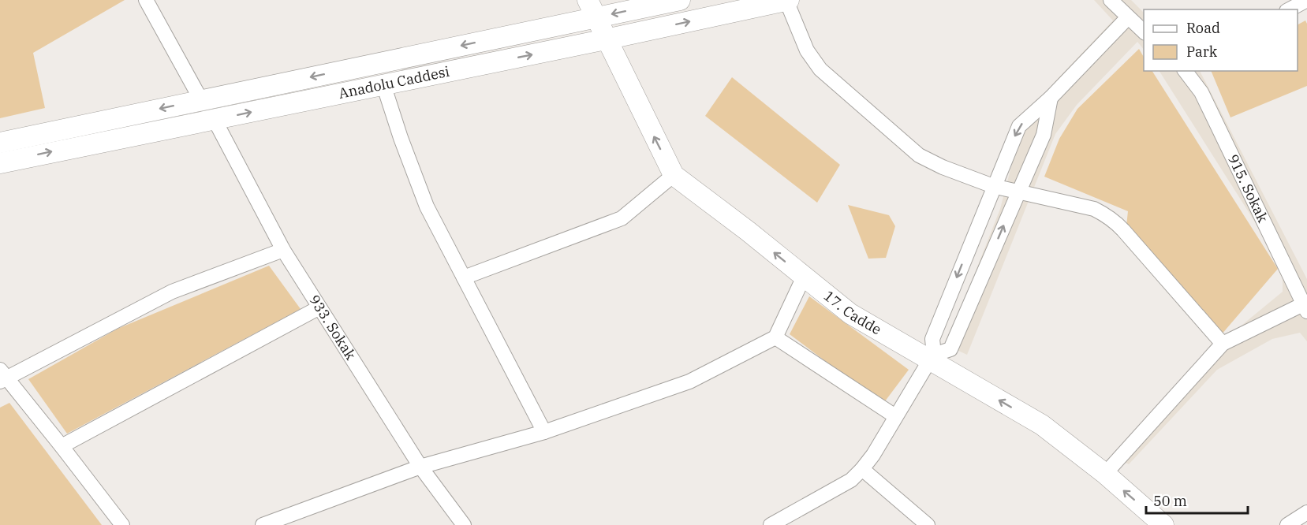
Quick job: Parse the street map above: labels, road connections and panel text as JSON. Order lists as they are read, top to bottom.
{
  "streets": {
    "main road": ["Anadolu Caddesi", "17. Cadde"],
    "street": ["915. Sokak", "933. Sokak"]
  },
  "crossings": [
    ["Anadolu Caddesi", "17. Cadde"],
    ["Anadolu Caddesi", "933. Sokak"]
  ],
  "one_way": ["17. Cadde"],
  "legend": ["Road", "Park"],
  "scale_bar": "50 m"
}
